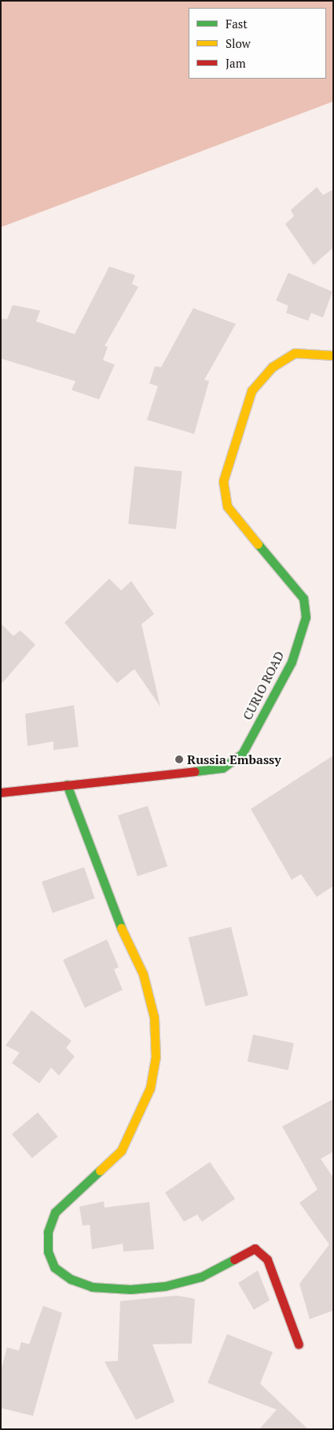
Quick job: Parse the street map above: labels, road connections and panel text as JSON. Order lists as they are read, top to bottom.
{
  "streets": {
    "street": ["CURIO ROAD"]
  },
  "places": ["Russia Embassy"],
  "legend": ["Fast", "Slow", "Jam"]
}
